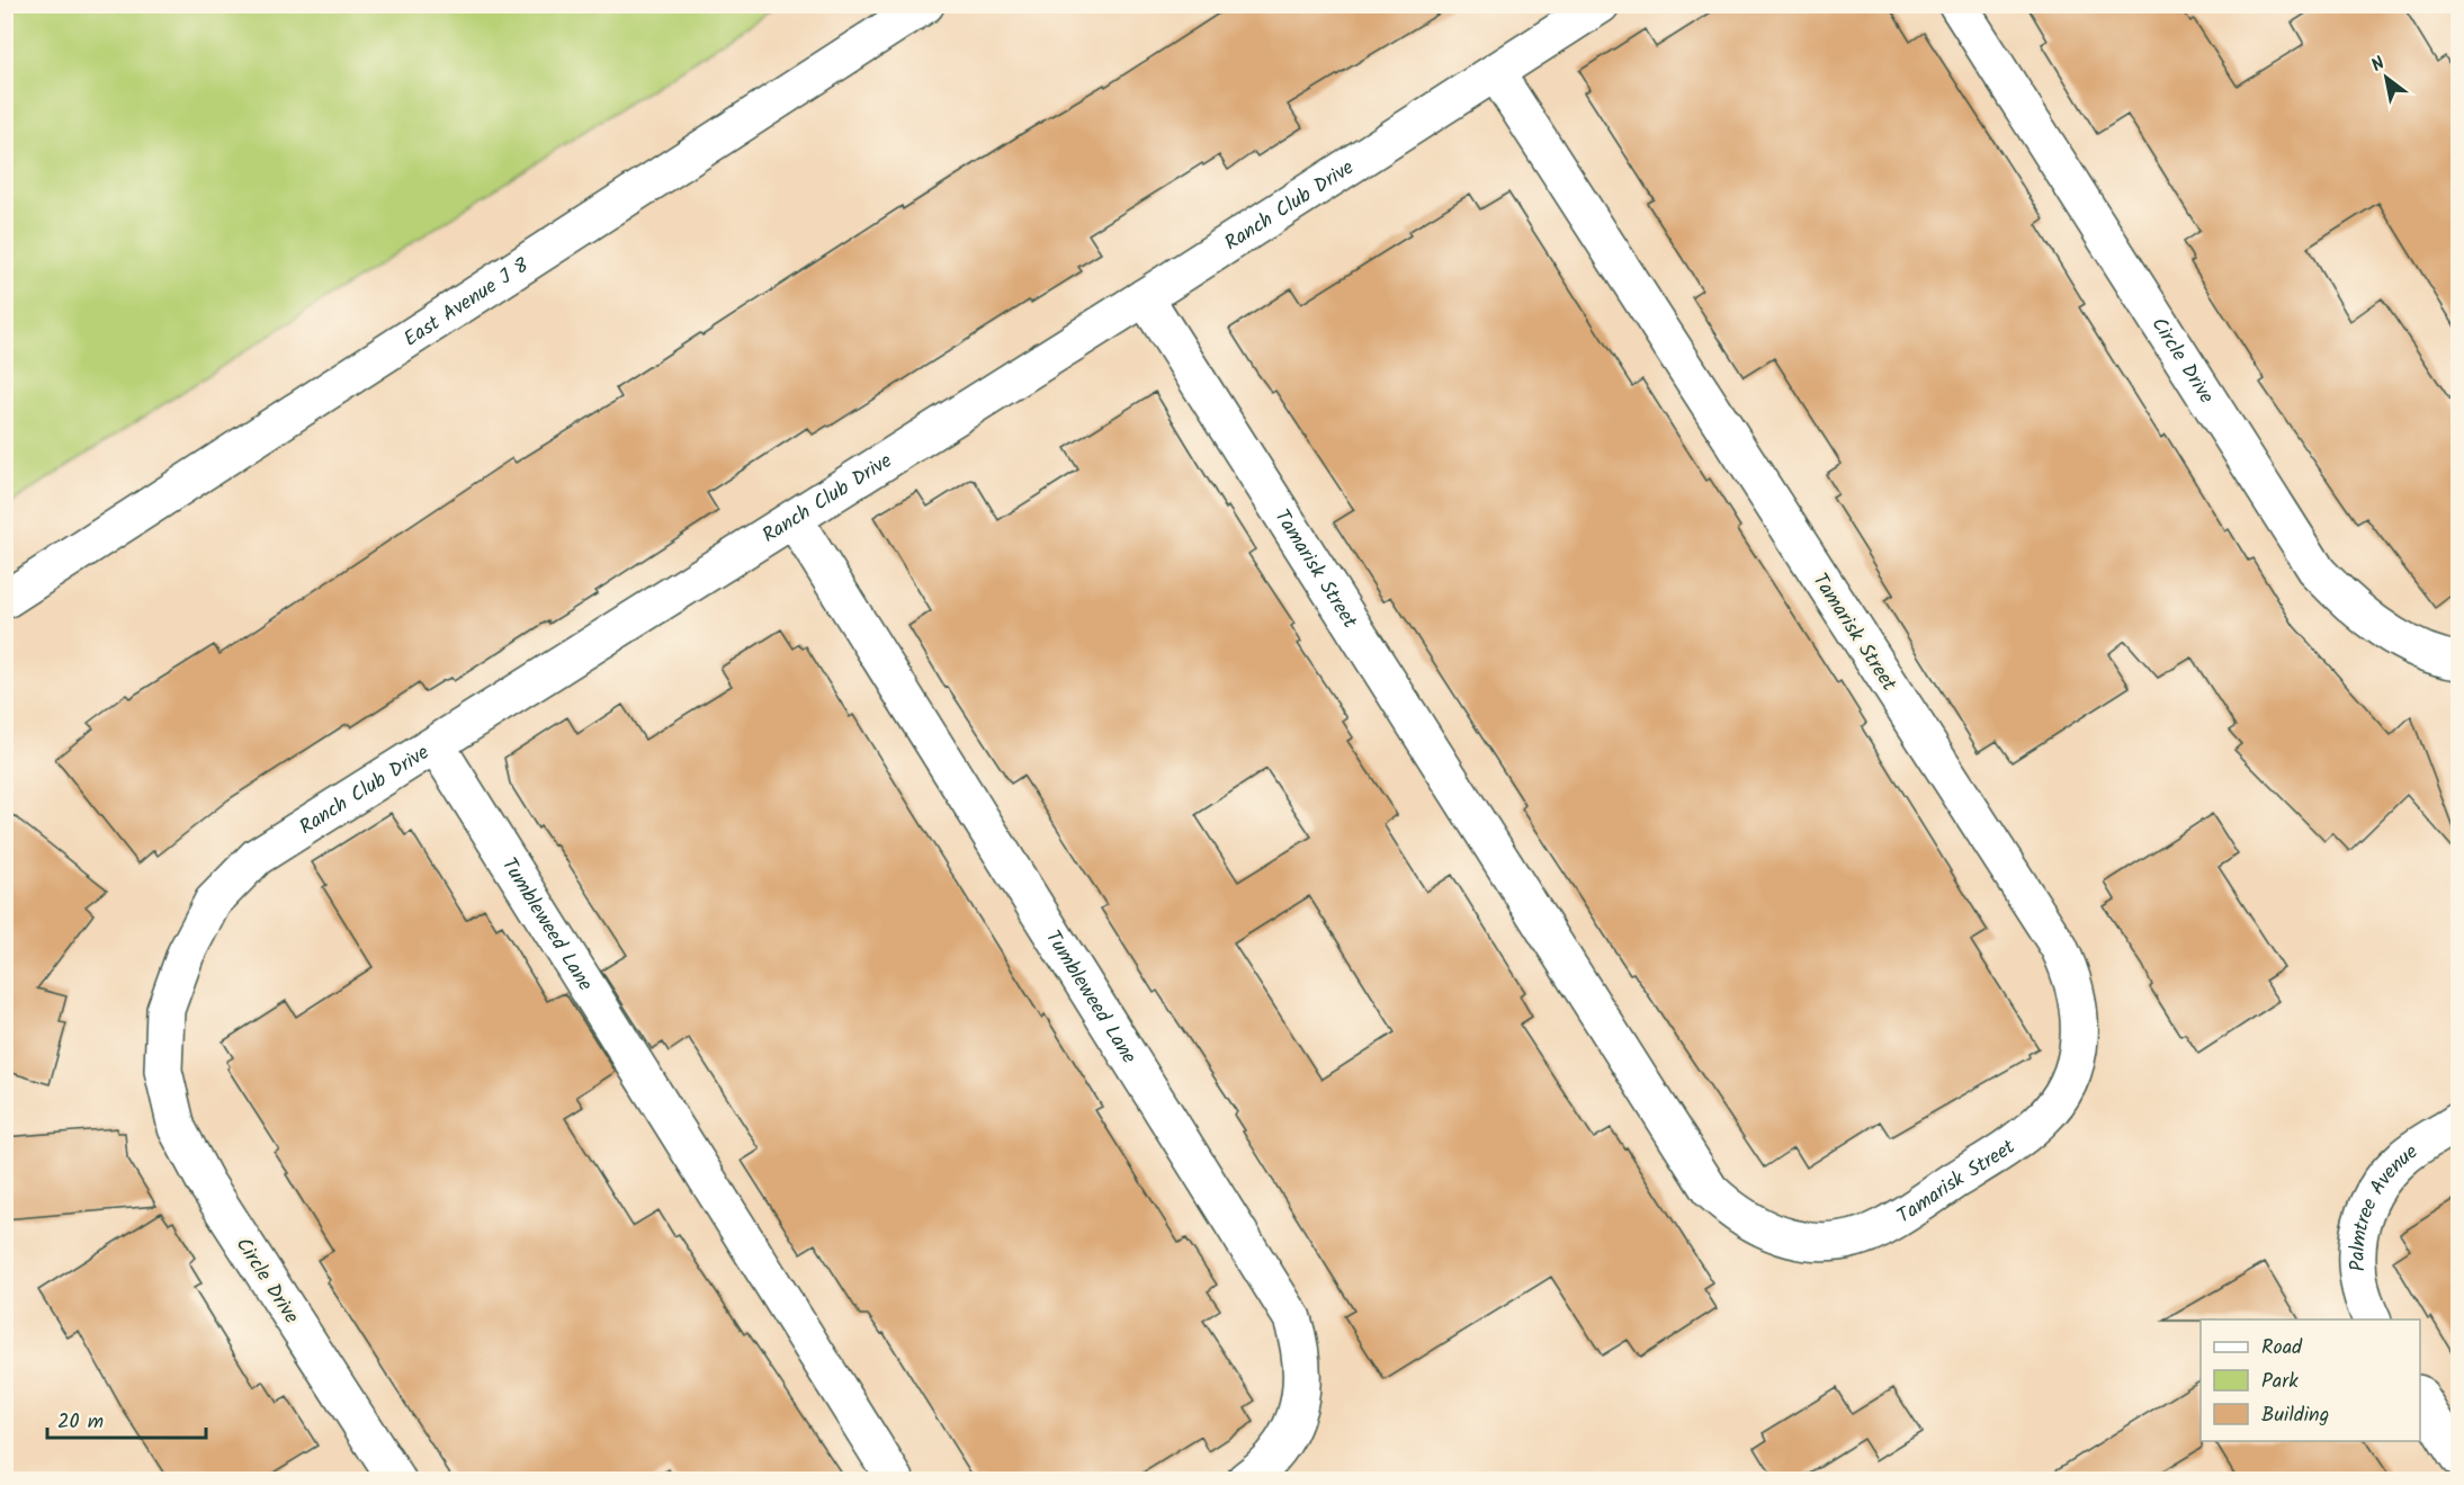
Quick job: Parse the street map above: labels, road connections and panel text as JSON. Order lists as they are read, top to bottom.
{
  "streets": {
    "street": [
      "Ranch Club Drive",
      "East Avenue J 8",
      "Circle Drive",
      "Tamarisk Street",
      "Tumbleweed Lane",
      "Palmtree Avenue"
    ]
  },
  "crossings": [
    ["Ranch Club Drive", "Circle Drive"],
    ["Ranch Club Drive", "Tamarisk Street"],
    ["Ranch Club Drive", "Tumbleweed Lane"]
  ],
  "legend": ["Road", "Park", "Building"],
  "scale_bar": "20 m",
  "north": "top left"
}
